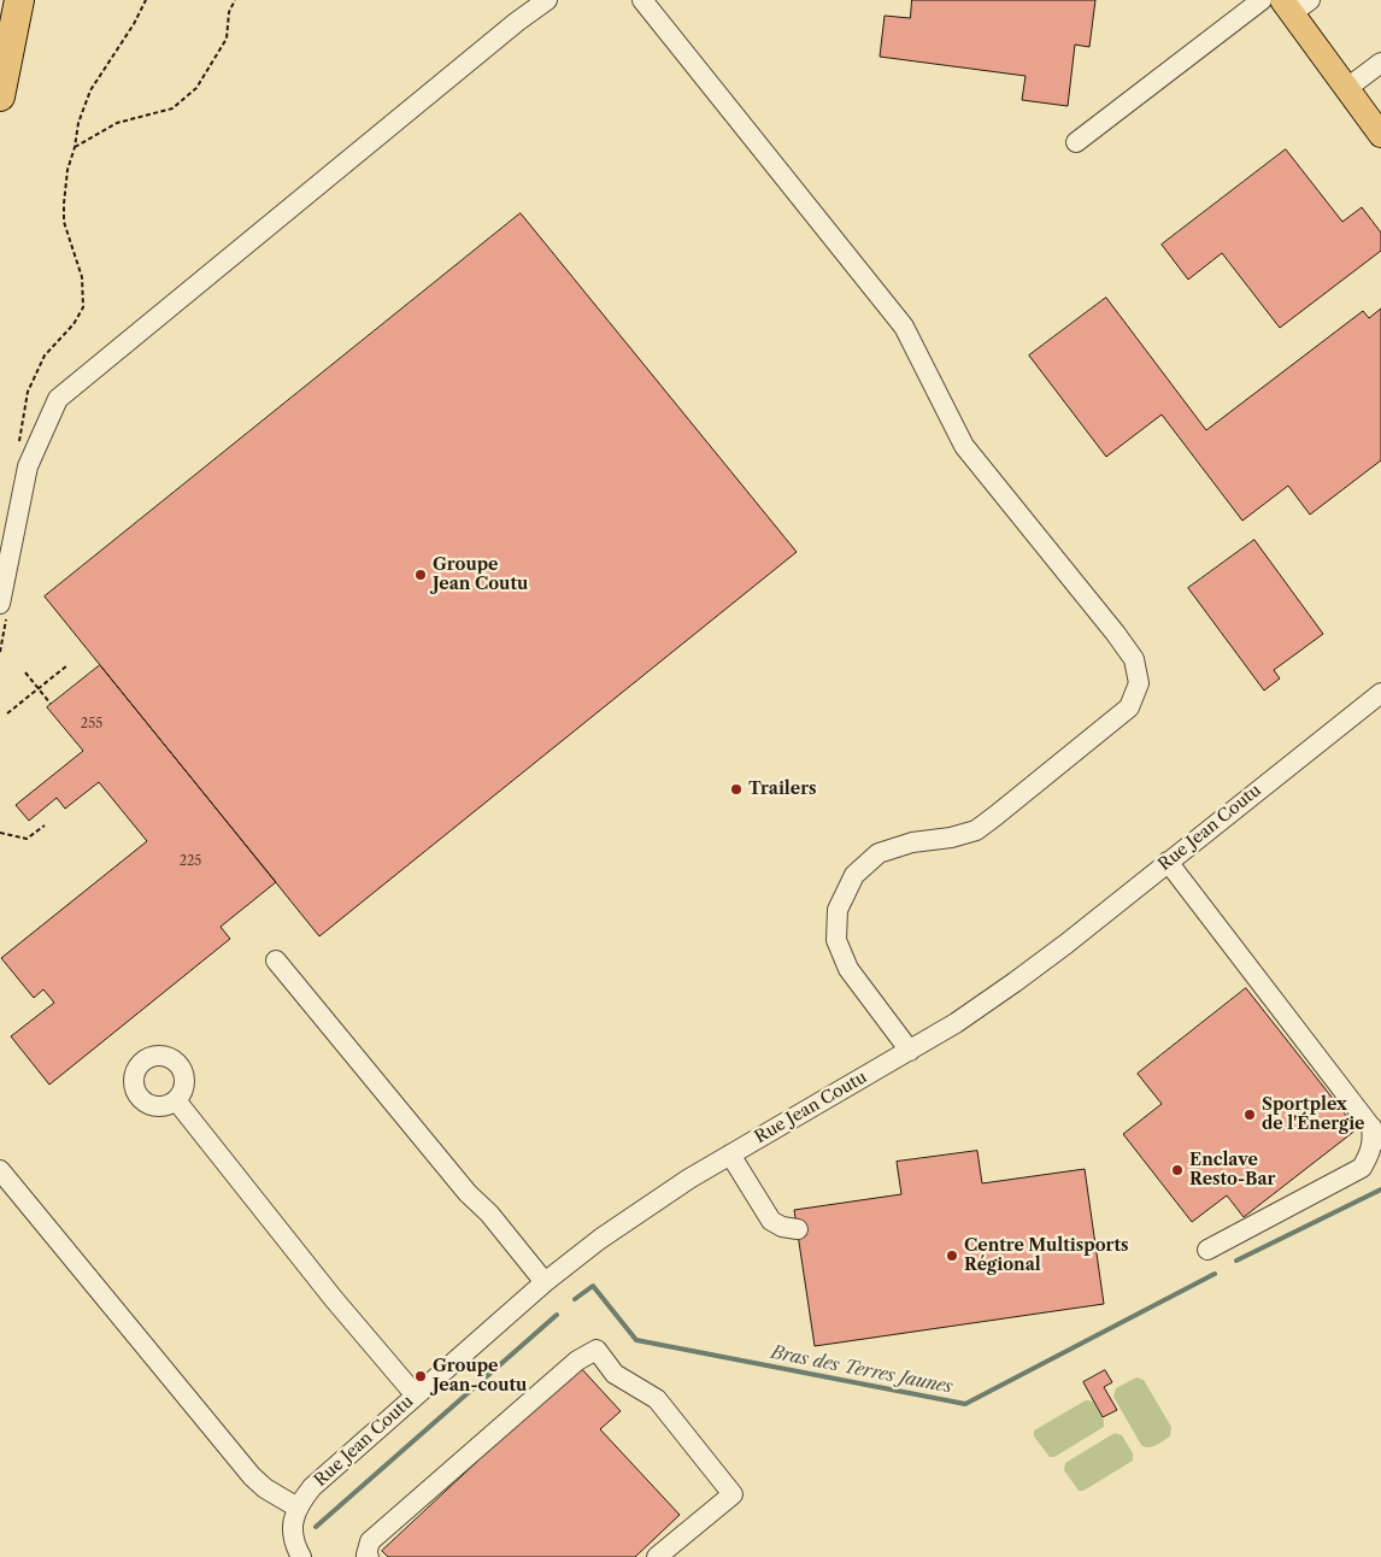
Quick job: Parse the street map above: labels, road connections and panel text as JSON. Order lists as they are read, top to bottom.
{
  "streets": {
    "street": ["Rue Jean Coutu"]
  },
  "water": ["Bras des Terres Jaunes"],
  "places": [
    "Groupe Jean Coutu",
    "Trailers",
    "Sportplex de l'Énergie",
    "Enclave Resto-Bar",
    "Centre Multisports Régional",
    "Groupe Jean-coutu"
  ],
  "house_numbers": ["255", "225"]
}
